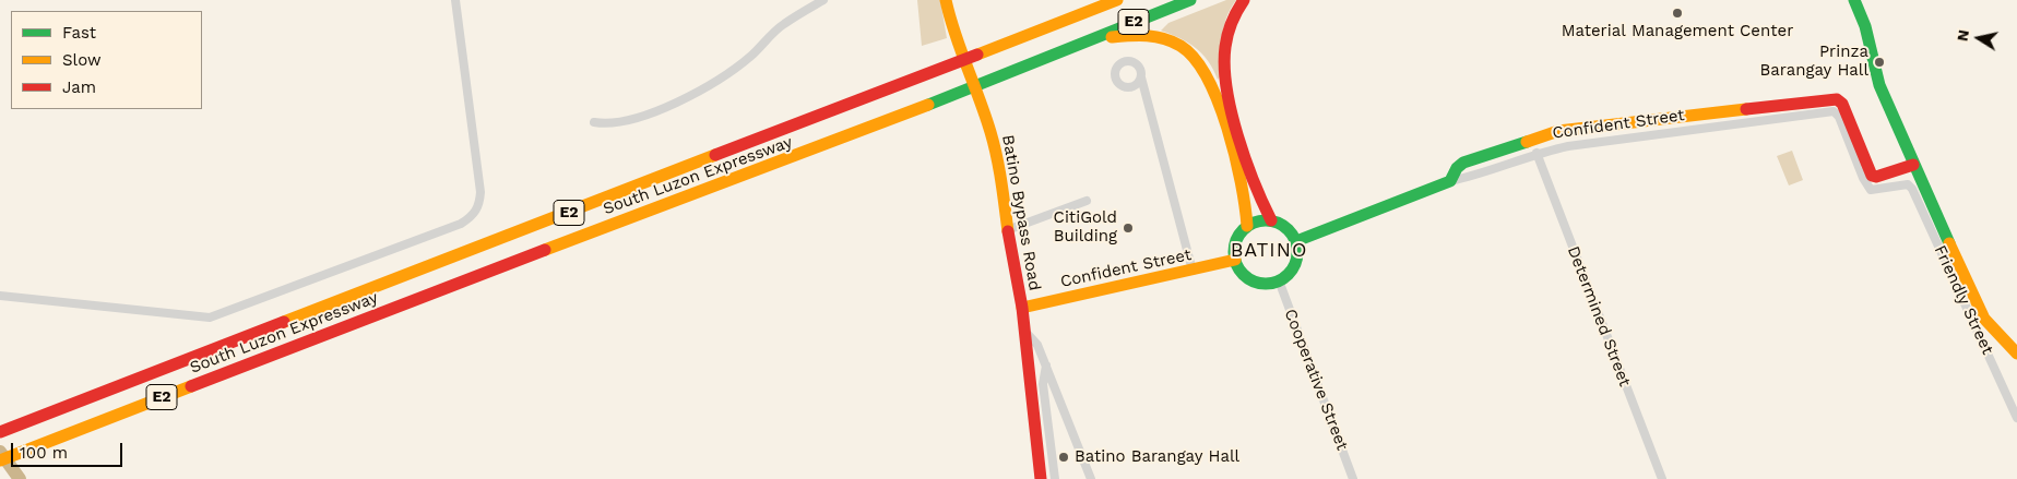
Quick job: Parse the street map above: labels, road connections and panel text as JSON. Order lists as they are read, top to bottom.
{
  "streets": {
    "main road": [
      "E2",
      "Confident Street",
      "South Luzon Expressway",
      "Batino Bypass Road"
    ],
    "street": ["Friendly Street", "Determined Street", "Cooperative Street"]
  },
  "crossings": [
    ["Confident Street", "Batino Bypass Road"],
    ["Confident Street", "Friendly Street"],
    ["Confident Street", "Determined Street"],
    ["Confident Street", "Cooperative Street"]
  ],
  "districts": ["BATINO"],
  "places": [
    "Material Management Center",
    "Prinza Barangay Hall",
    "CitiGold Building",
    "Batino Barangay Hall"
  ],
  "legend": ["Fast", "Slow", "Jam"],
  "scale_bar": "100 m",
  "north": "left"
}
